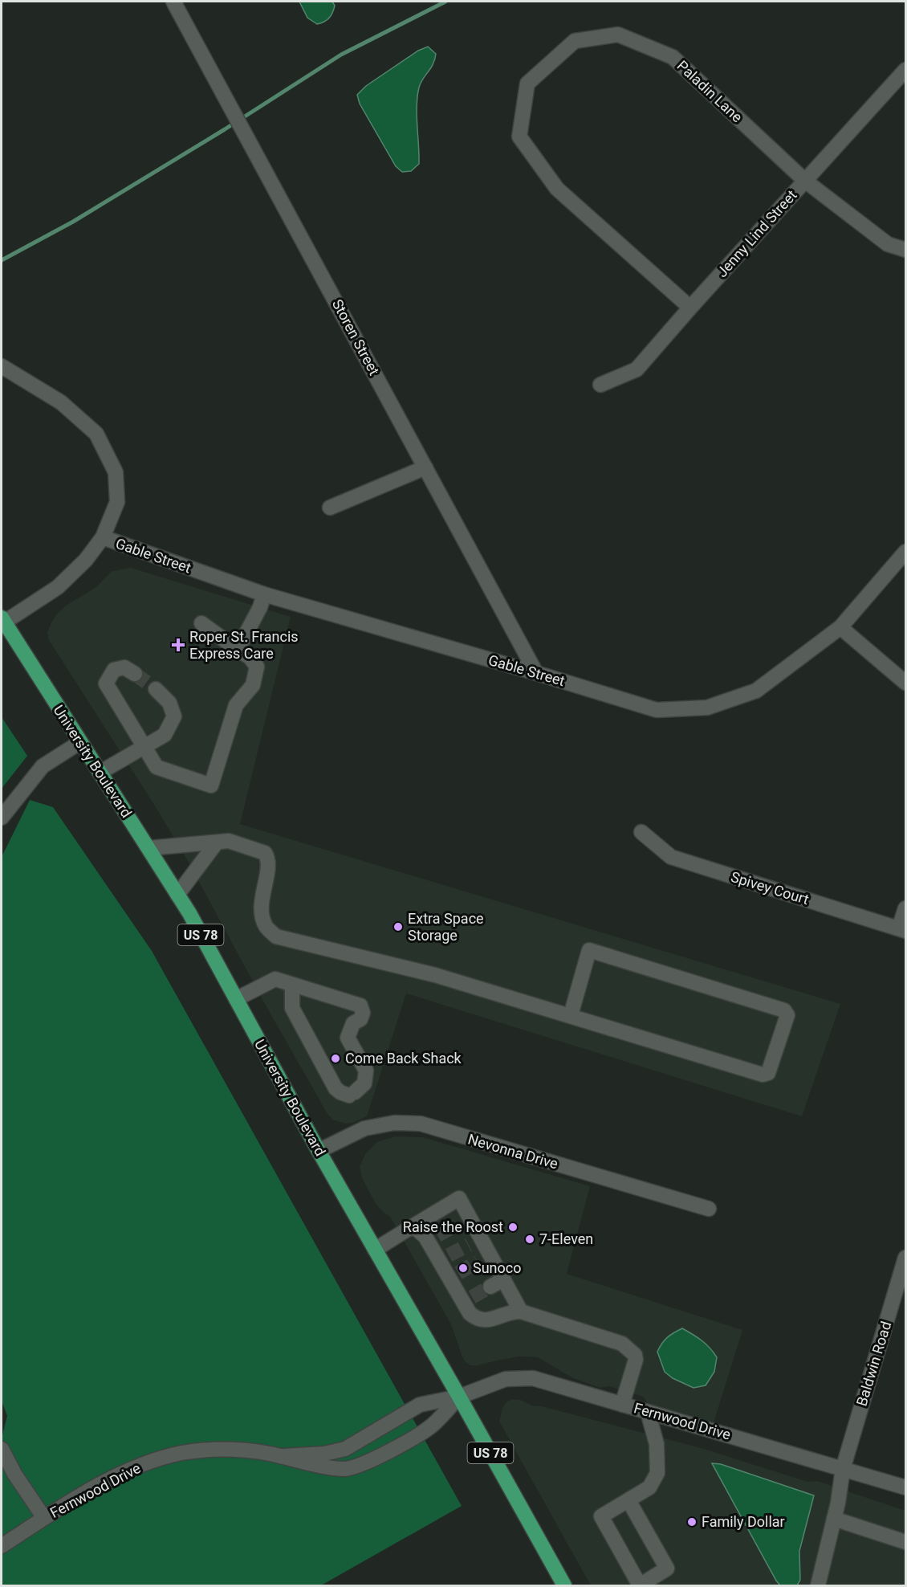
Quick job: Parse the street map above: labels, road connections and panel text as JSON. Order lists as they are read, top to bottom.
{
  "streets": {
    "main road": ["University Boulevard", "US 78"],
    "street": [
      "Paladin Lane",
      "Jenny Lind Street",
      "Storen Street",
      "Gable Street",
      "Spivey Court",
      "Nevonna Drive",
      "Baldwin Road",
      "Fernwood Drive"
    ]
  },
  "crossings": [
    ["Paladin Lane", "Jenny Lind Street"],
    ["Storen Street", "Gable Street"],
    ["University Boulevard", "Nevonna Drive"],
    ["University Boulevard", "Fernwood Drive"],
    ["Baldwin Road", "Fernwood Drive"]
  ],
  "places": {
    "health": ["Roper St. Francis Express Care"],
    "other": [
      "Extra Space Storage",
      "Come Back Shack",
      "Raise the Roost",
      "7-Eleven",
      "Sunoco",
      "Family Dollar"
    ]
  }
}
